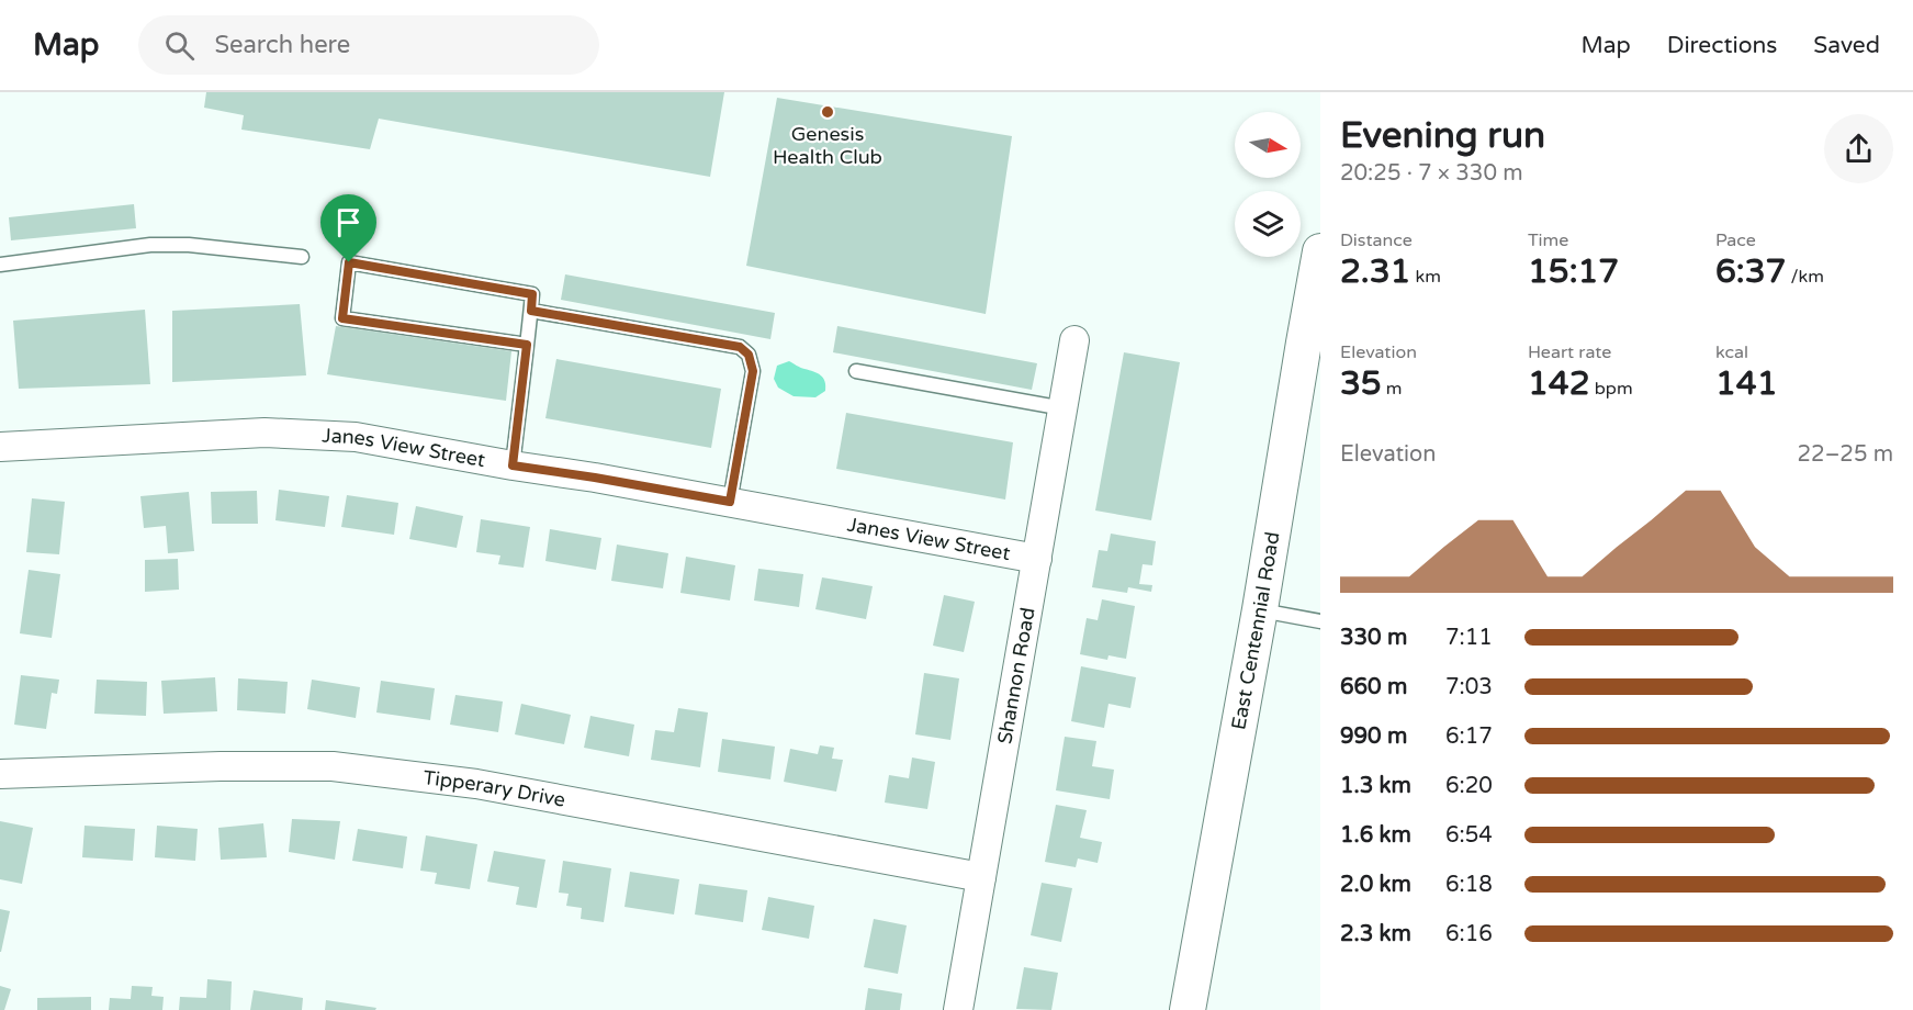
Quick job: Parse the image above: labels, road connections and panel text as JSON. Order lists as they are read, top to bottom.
{
  "streets": {
    "street": [
      "Janes View Street",
      "East Centennial Road",
      "Shannon Road",
      "Tipperary Drive"
    ]
  },
  "crossings": [
    ["Janes View Street", "Shannon Road"],
    ["Shannon Road", "Tipperary Drive"]
  ],
  "places": ["Genesis Health Club"],
  "north": "right",
  "page": {
    "header": "Map",
    "search": "Search here",
    "nav": ["Map", "Directions", "Saved"],
    "heading": ["Evening run", "20:25 · 7 × 330 m"],
    "stats": [
      ["Distance", "2.31 km"],
      ["Time", "15:17"],
      ["Pace", "6:37 /km"],
      ["Elevation", "35 m"],
      ["Heart rate", "142 bpm"],
      ["kcal", "141"]
    ],
    "chart": ["Elevation", "22–25 m"],
    "list": [
      {
        "name": "330 m",
        "note": "7:11"
      },
      {
        "name": "660 m",
        "note": "7:03"
      },
      {
        "name": "990 m",
        "note": "6:17"
      },
      {
        "name": "1.3 km",
        "note": "6:20"
      },
      {
        "name": "1.6 km",
        "note": "6:54"
      },
      {
        "name": "2.0 km",
        "note": "6:18"
      },
      {
        "name": "2.3 km",
        "note": "6:16"
      }
    ]
  }
}
